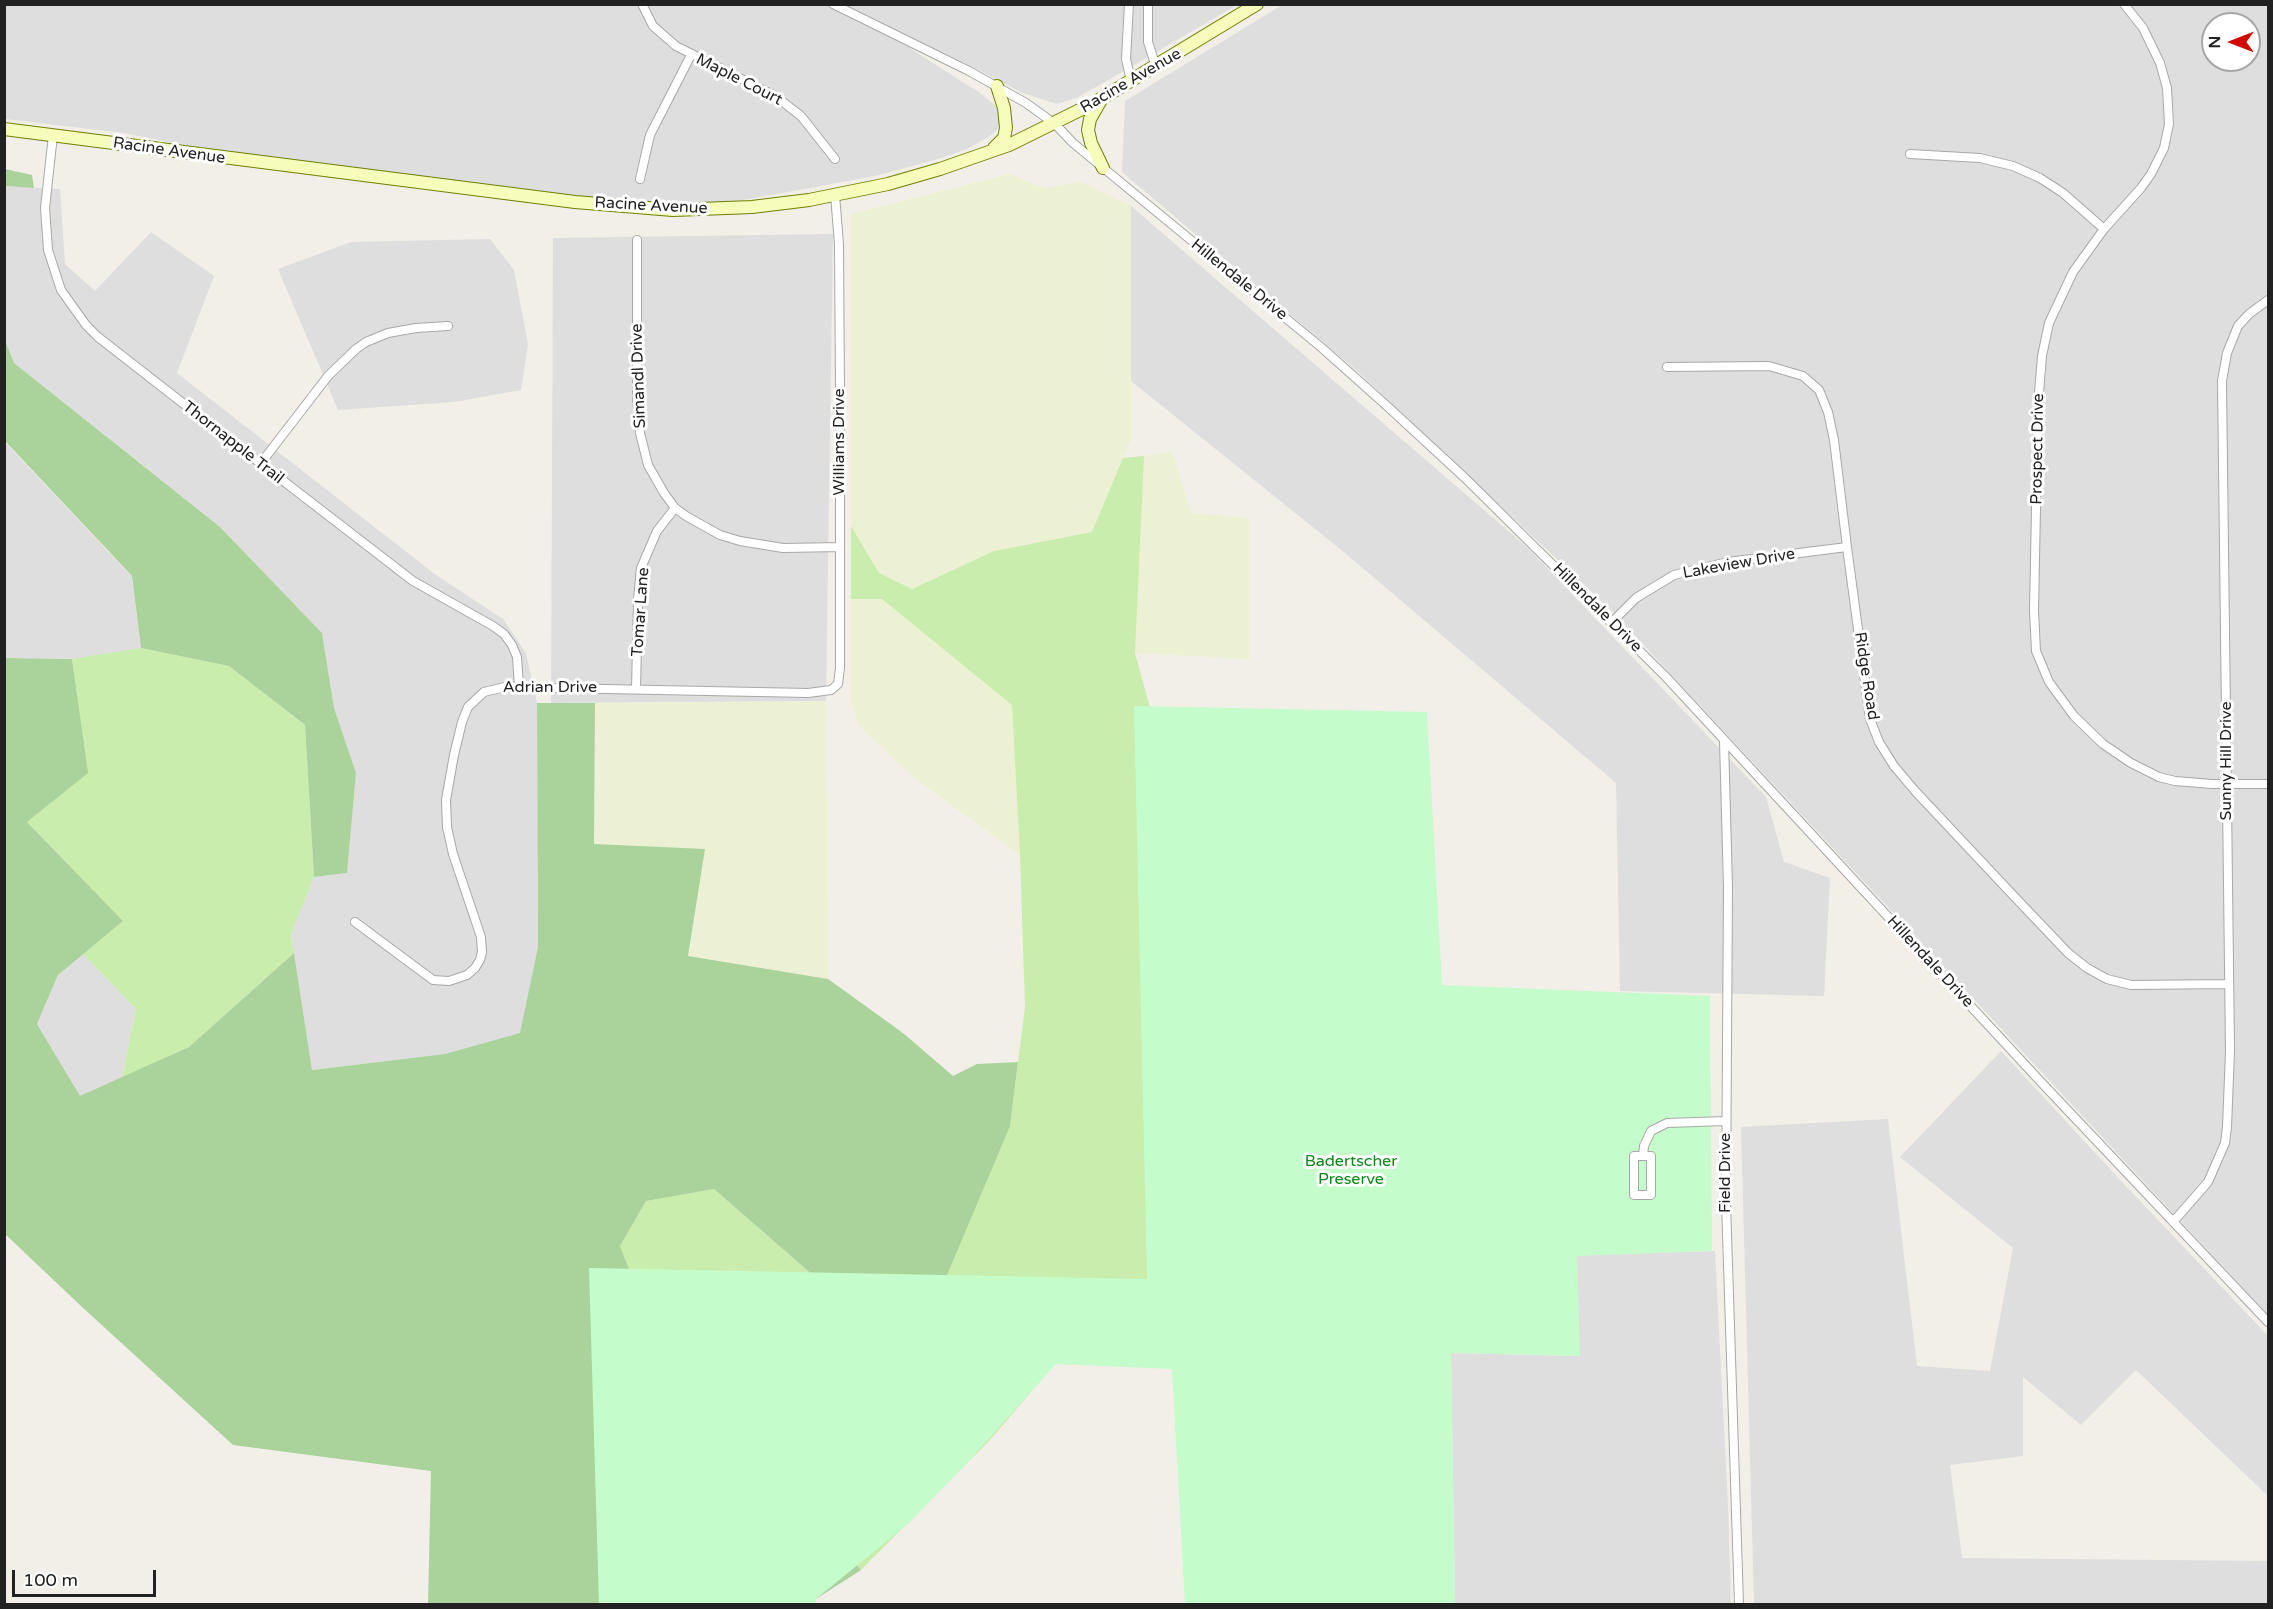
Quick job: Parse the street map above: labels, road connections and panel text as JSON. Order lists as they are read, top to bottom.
{
  "streets": {
    "main road": ["Racine Avenue"],
    "street": [
      "Maple Court",
      "Hillendale Drive",
      "Simandl Drive",
      "Williams Drive",
      "Thornapple Trail",
      "Prospect Drive",
      "Lakeview Drive",
      "Tomar Lane",
      "Ridge Road",
      "Adrian Drive",
      "Sunny Hill Drive",
      "Field Drive"
    ]
  },
  "crossings": [
    ["Racine Avenue", "Hillendale Drive"],
    ["Racine Avenue", "Williams Drive"],
    ["Racine Avenue", "Thornapple Trail"],
    ["Hillendale Drive", "Lakeview Drive"],
    ["Hillendale Drive", "Sunny Hill Drive"],
    ["Hillendale Drive", "Field Drive"],
    ["Simandl Drive", "Williams Drive"],
    ["Simandl Drive", "Tomar Lane"],
    ["Williams Drive", "Adrian Drive"],
    ["Thornapple Trail", "Adrian Drive"],
    ["Prospect Drive", "Sunny Hill Drive"],
    ["Lakeview Drive", "Ridge Road"],
    ["Tomar Lane", "Adrian Drive"],
    ["Ridge Road", "Sunny Hill Drive"]
  ],
  "parks": ["Badertscher Preserve"],
  "scale_bar": "100 m",
  "north": "left"
}
